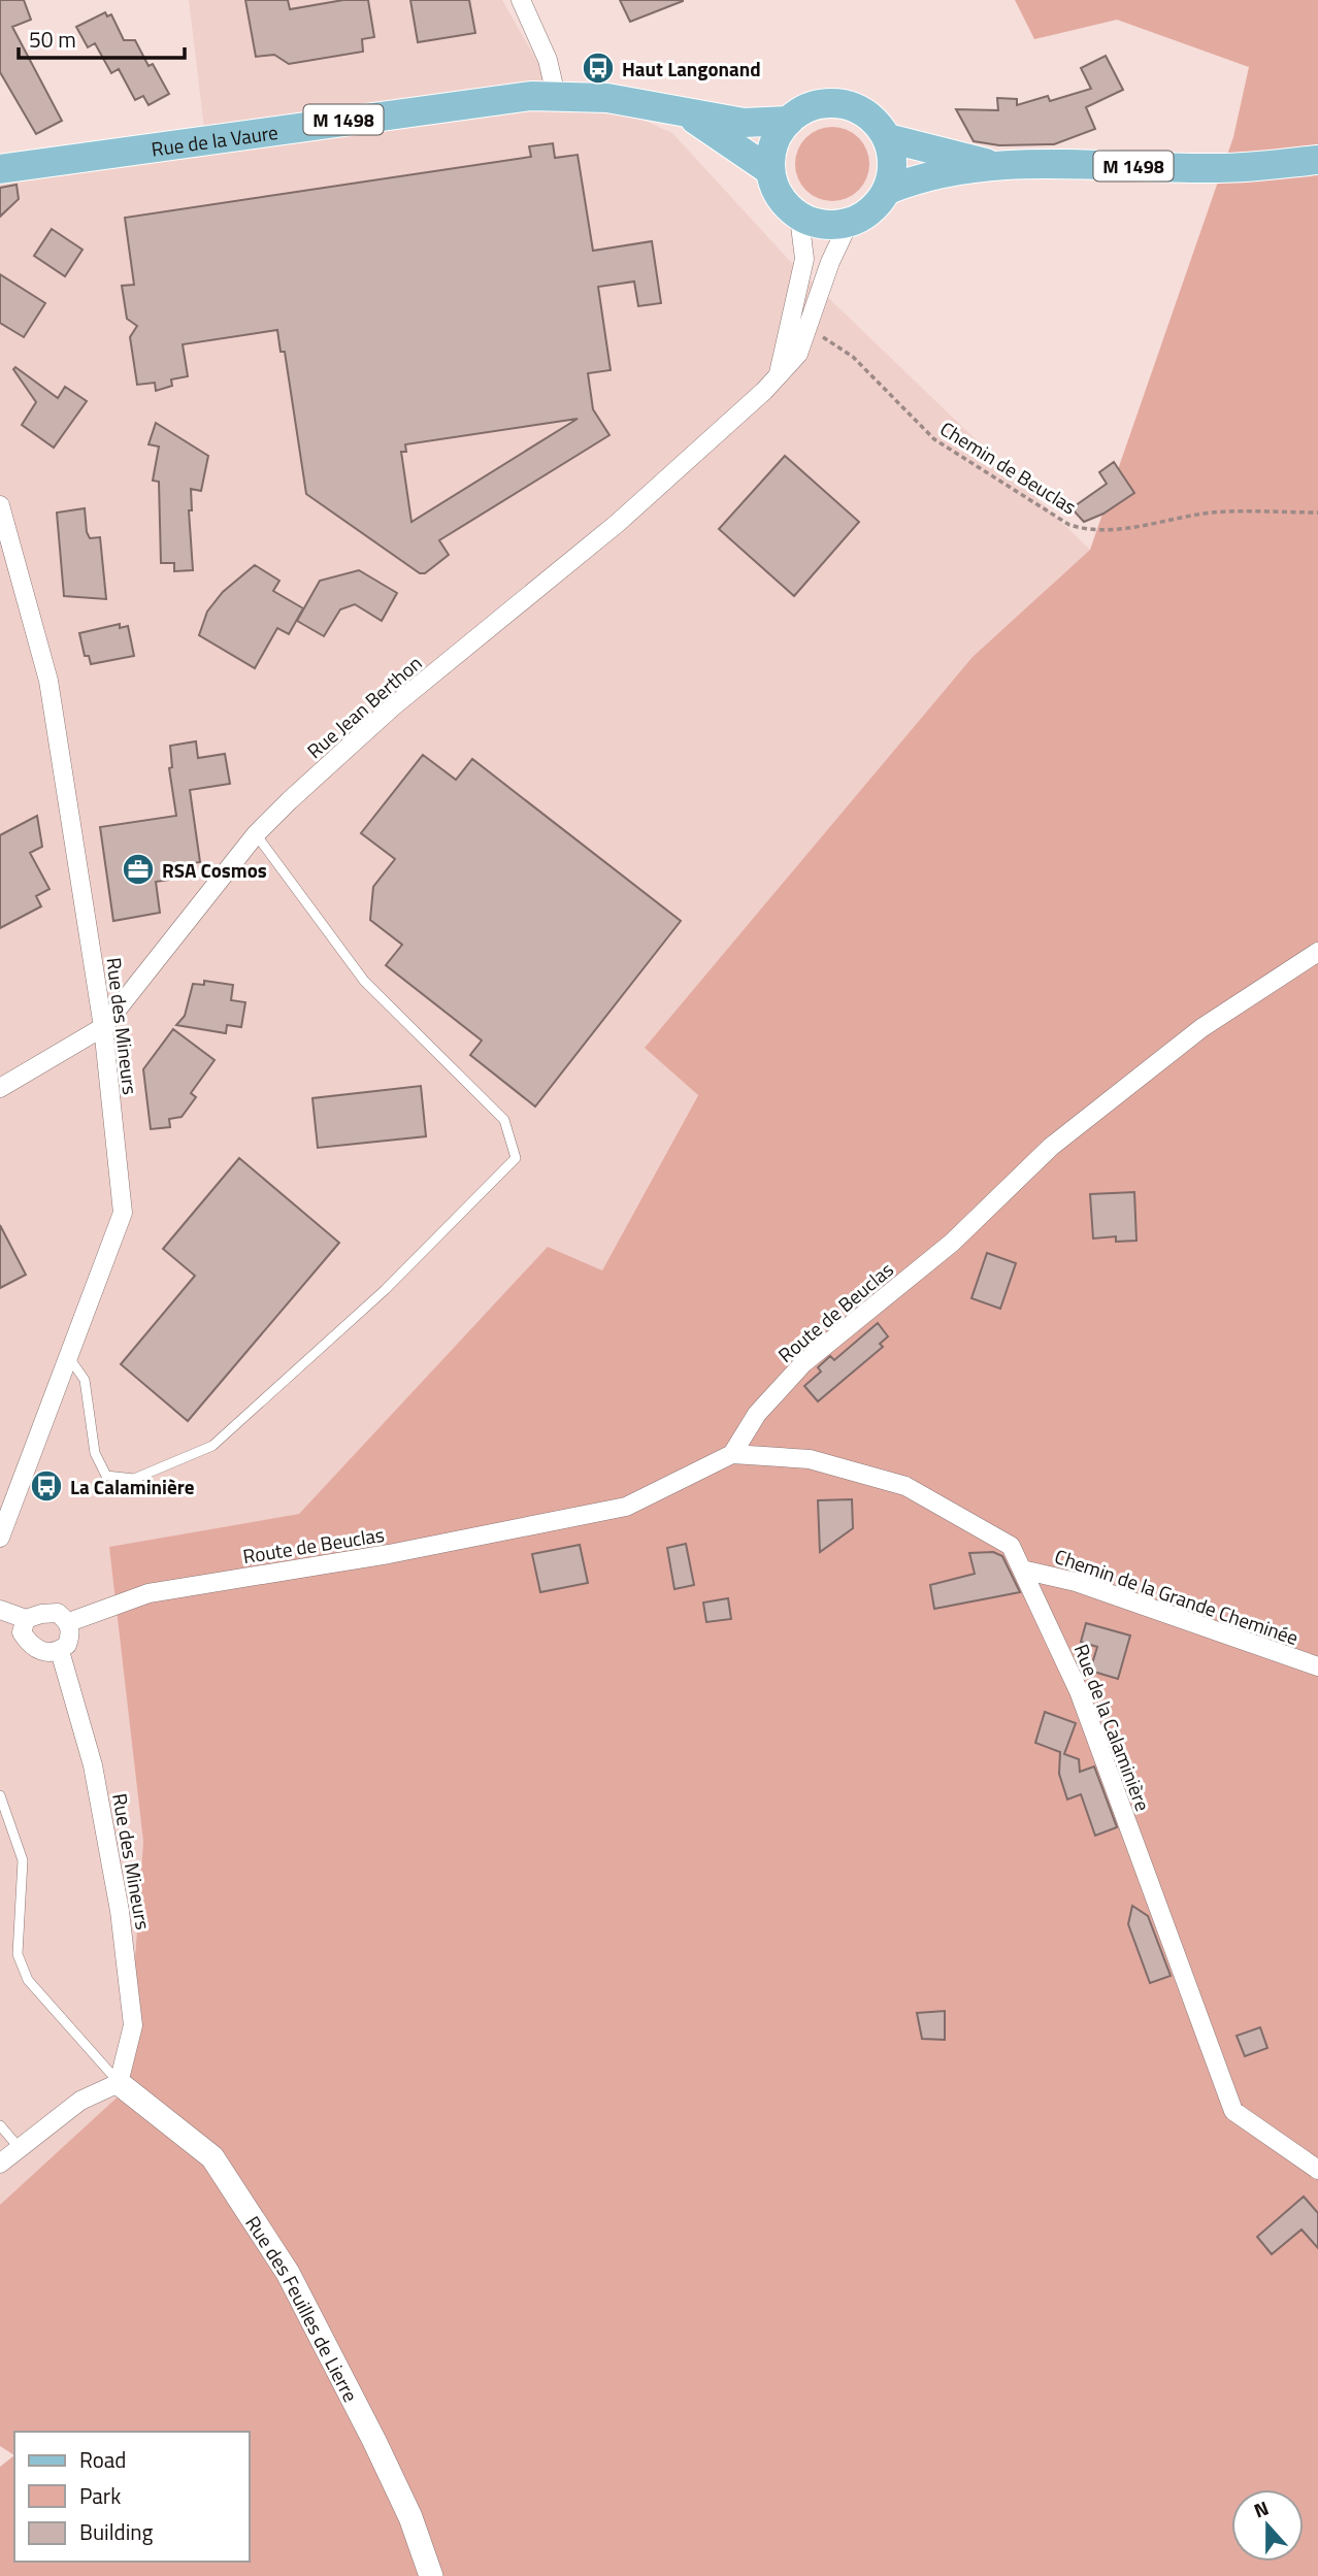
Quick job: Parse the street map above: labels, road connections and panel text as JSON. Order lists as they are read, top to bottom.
{
  "streets": {
    "main road": ["M 1498", "Rue de la Vaure"],
    "street": [
      "Rue Jean Berthon",
      "Rue des Mineurs",
      "Route de Beuclas",
      "Chemin de la Grande Cheminée",
      "Rue de la Calaminière",
      "Rue des Feuilles de Lierre"
    ],
    "path": ["Chemin de Beuclas"]
  },
  "crossings": [
    ["M 1498", "Rue de la Vaure"],
    ["M 1498", "Rue Jean Berthon"],
    ["Chemin de Beuclas", "Rue Jean Berthon"],
    ["Rue Jean Berthon", "Rue des Mineurs"],
    ["Rue des Mineurs", "Route de Beuclas"],
    ["Rue des Mineurs", "Rue des Feuilles de Lierre"],
    ["Route de Beuclas", "Rue de la Calaminière"],
    ["Chemin de la Grande Cheminée", "Rue de la Calaminière"]
  ],
  "places": {
    "bus stop": ["Haut Langonand", "La Calaminière"],
    "office": ["RSA Cosmos"]
  },
  "legend": ["Road", "Park", "Building"],
  "scale_bar": "50 m",
  "north": "top"
}
